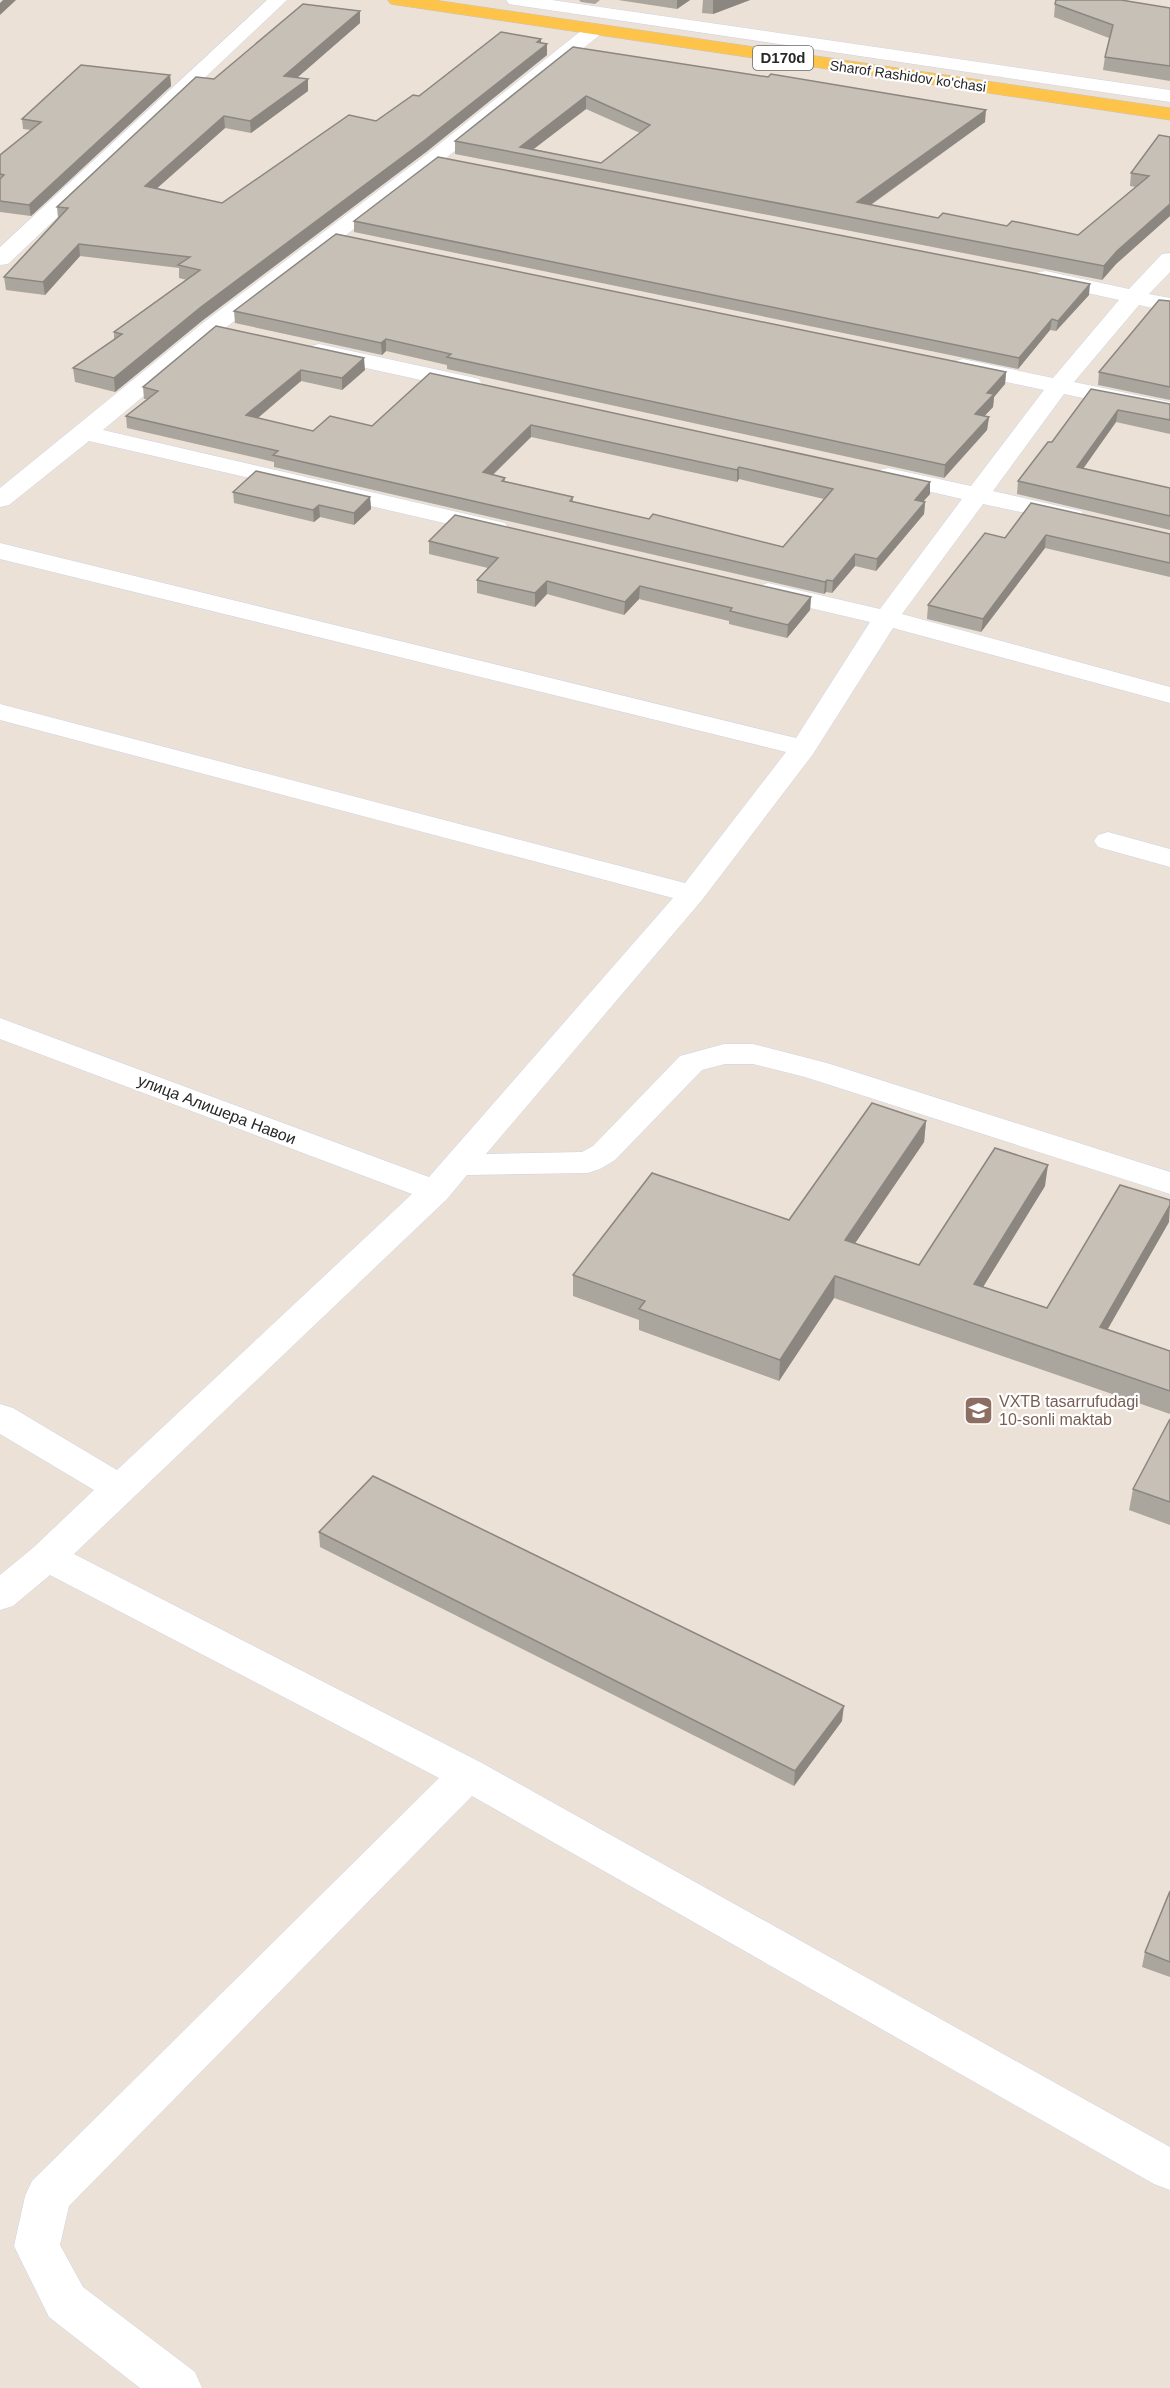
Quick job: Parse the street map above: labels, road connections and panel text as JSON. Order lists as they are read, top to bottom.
{
  "streets": {
    "main road": ["D170d", "Sharof Rashidov ko'chasi"],
    "street": ["улица Алишера Навои"]
  },
  "places": {
    "school or university": ["VXTB tasarrufudagi 10-sonli maktab"]
  }
}
